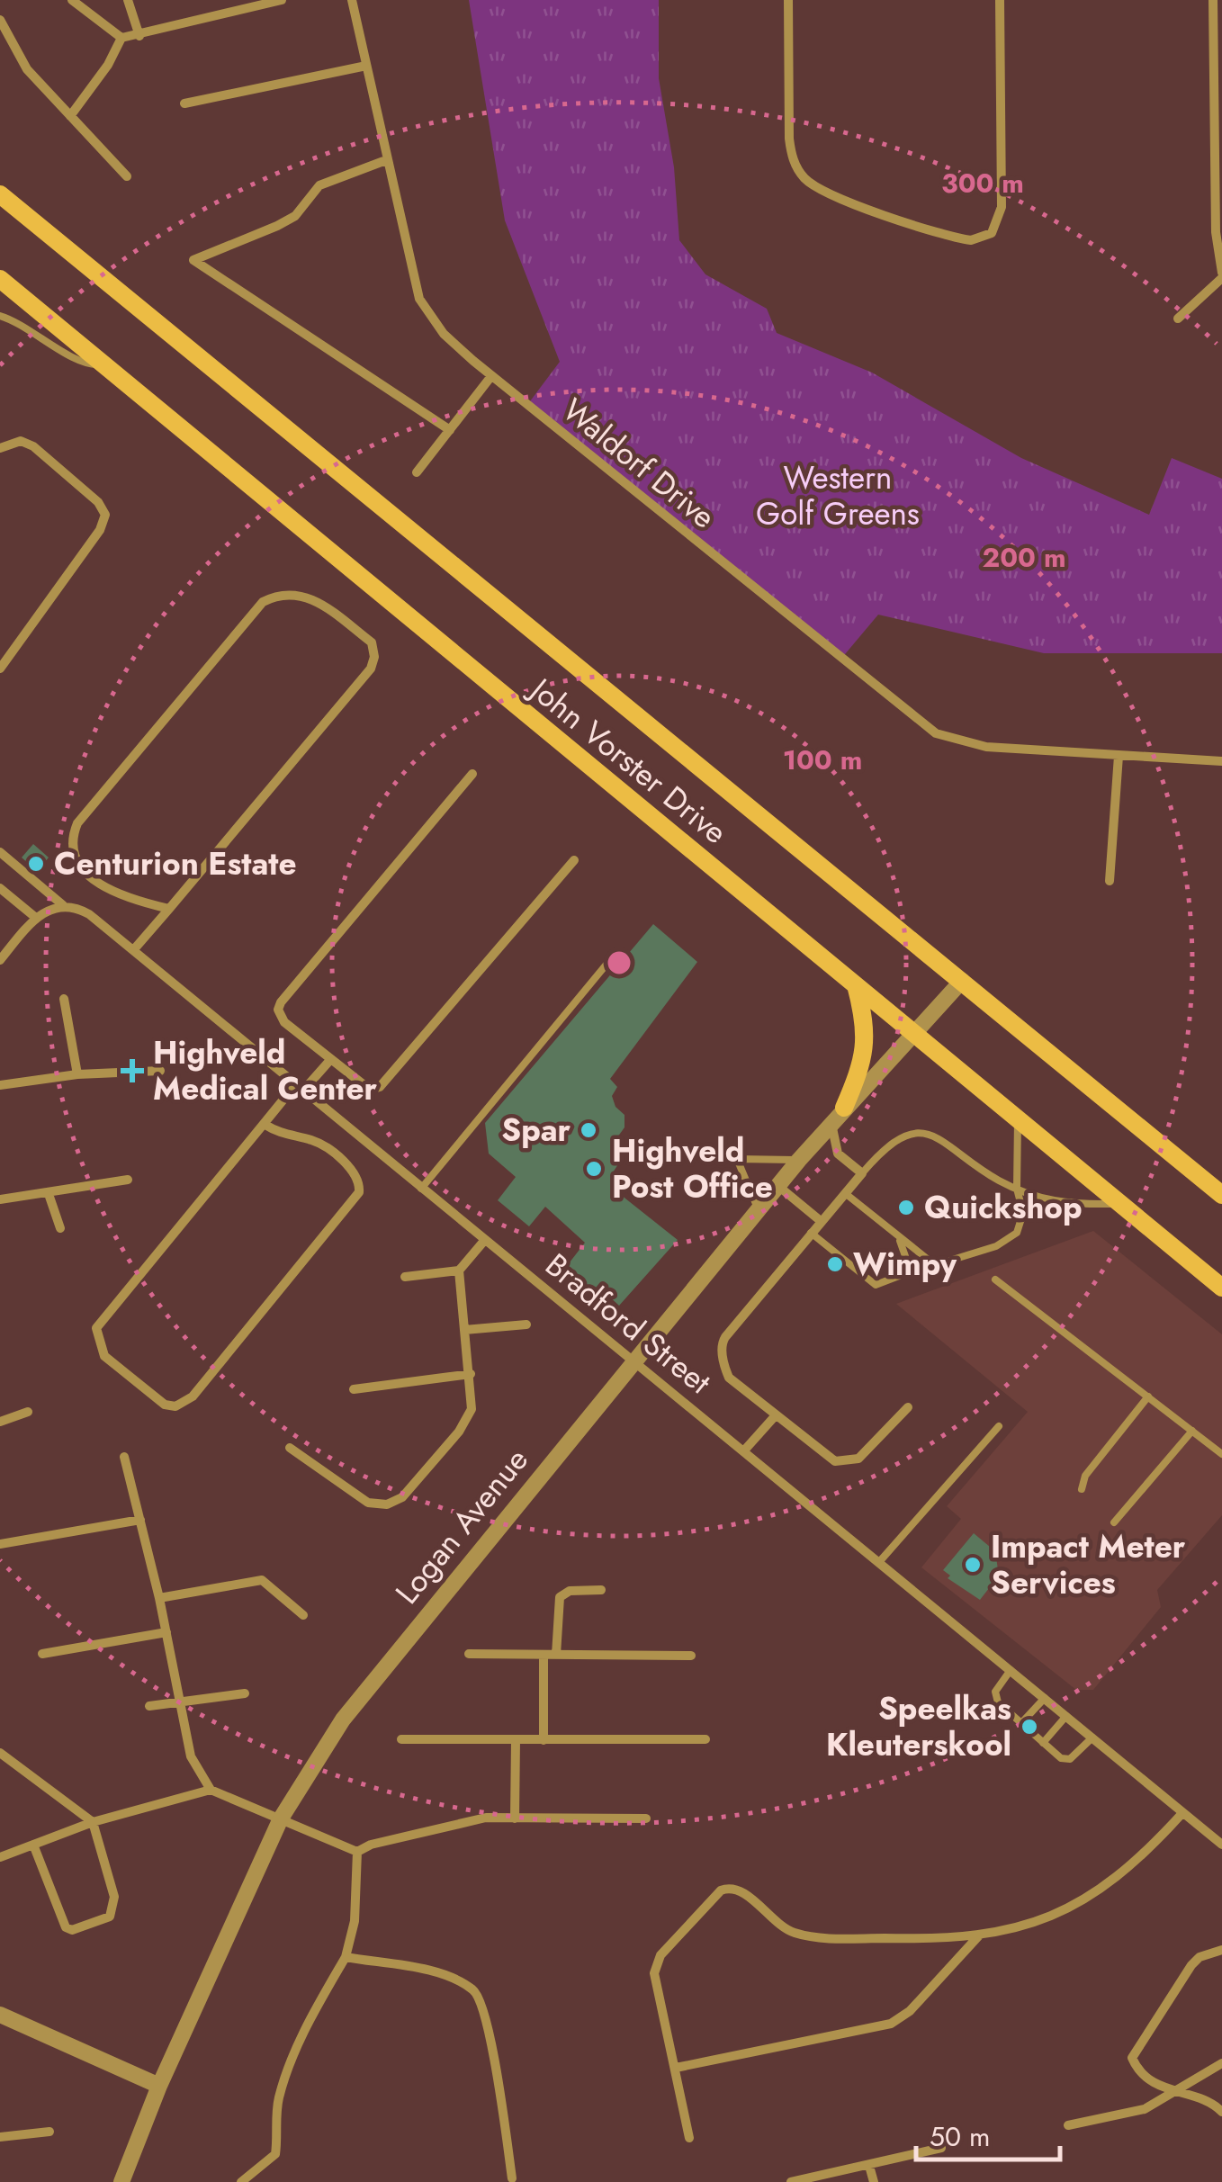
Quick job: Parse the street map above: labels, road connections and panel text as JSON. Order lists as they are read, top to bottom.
{
  "streets": {
    "main road": ["John Vorster Drive"],
    "street": ["Waldorf Drive", "Bradford Street", "Logan Avenue"]
  },
  "crossings": [
    ["John Vorster Drive", "Logan Avenue"],
    ["Bradford Street", "Logan Avenue"]
  ],
  "parks": ["Western Golf Greens"],
  "places": {
    "other": [
      "Centurion Estate",
      "Spar",
      "Highveld Post Office",
      "Quickshop",
      "Wimpy",
      "Impact Meter Services",
      "Speelkas Kleuterskool"
    ],
    "health": ["Highveld Medical Center"]
  },
  "scale_bar": "50 m",
  "rings": ["300 m", "200 m", "100 m"]
}
